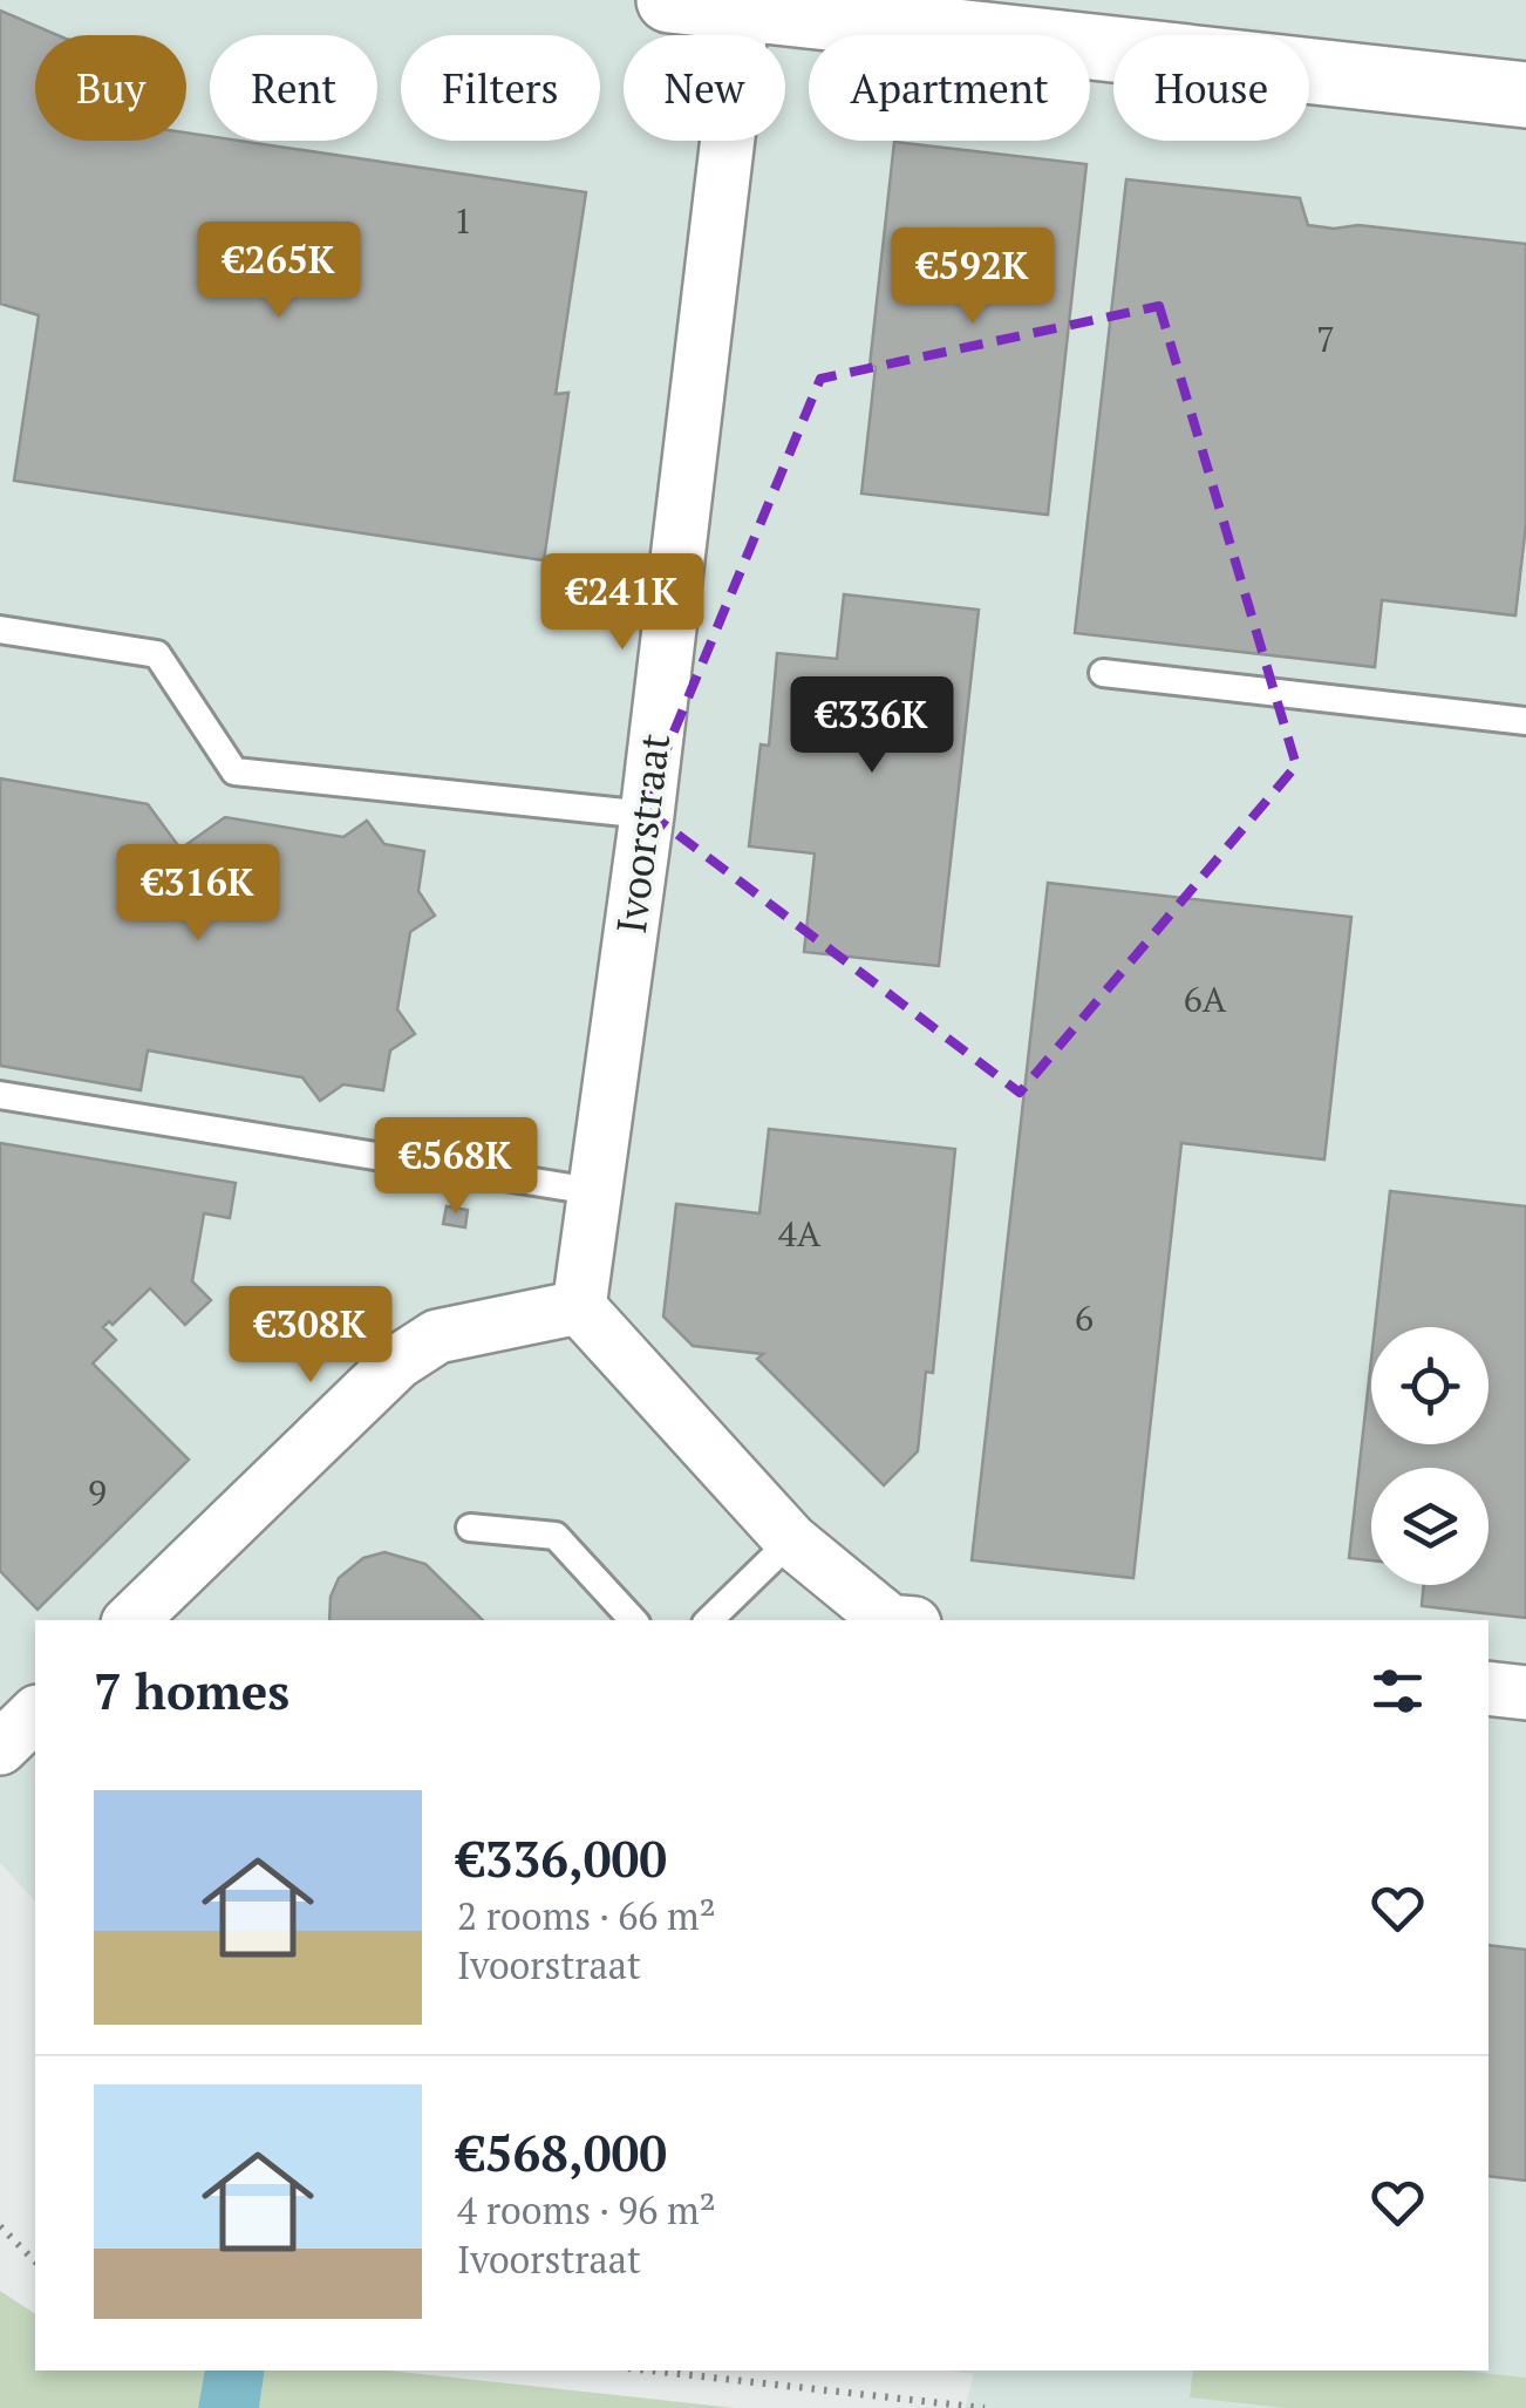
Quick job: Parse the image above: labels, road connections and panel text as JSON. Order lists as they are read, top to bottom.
{
  "streets": {
    "street": ["Ivoorstraat"]
  },
  "house_numbers": [
    "1",
    "7",
    "6A",
    "4A",
    "6",
    "9"
  ],
  "page": {
    "chip": [
      "Buy",
      "Rent",
      "Filters",
      "New",
      "Apartment",
      "House"
    ],
    "price": [
      "€265K",
      "€592K",
      "€241K",
      "€336K",
      "€316K",
      "€568K",
      "€308K"
    ],
    "heading": "7 homes",
    "list": [
      {
        "name": "€336,000",
        "note": "2 rooms · 66 m² · Ivoorstraat"
      },
      {
        "name": "€568,000",
        "note": "4 rooms · 96 m² · Ivoorstraat"
      }
    ]
  }
}
